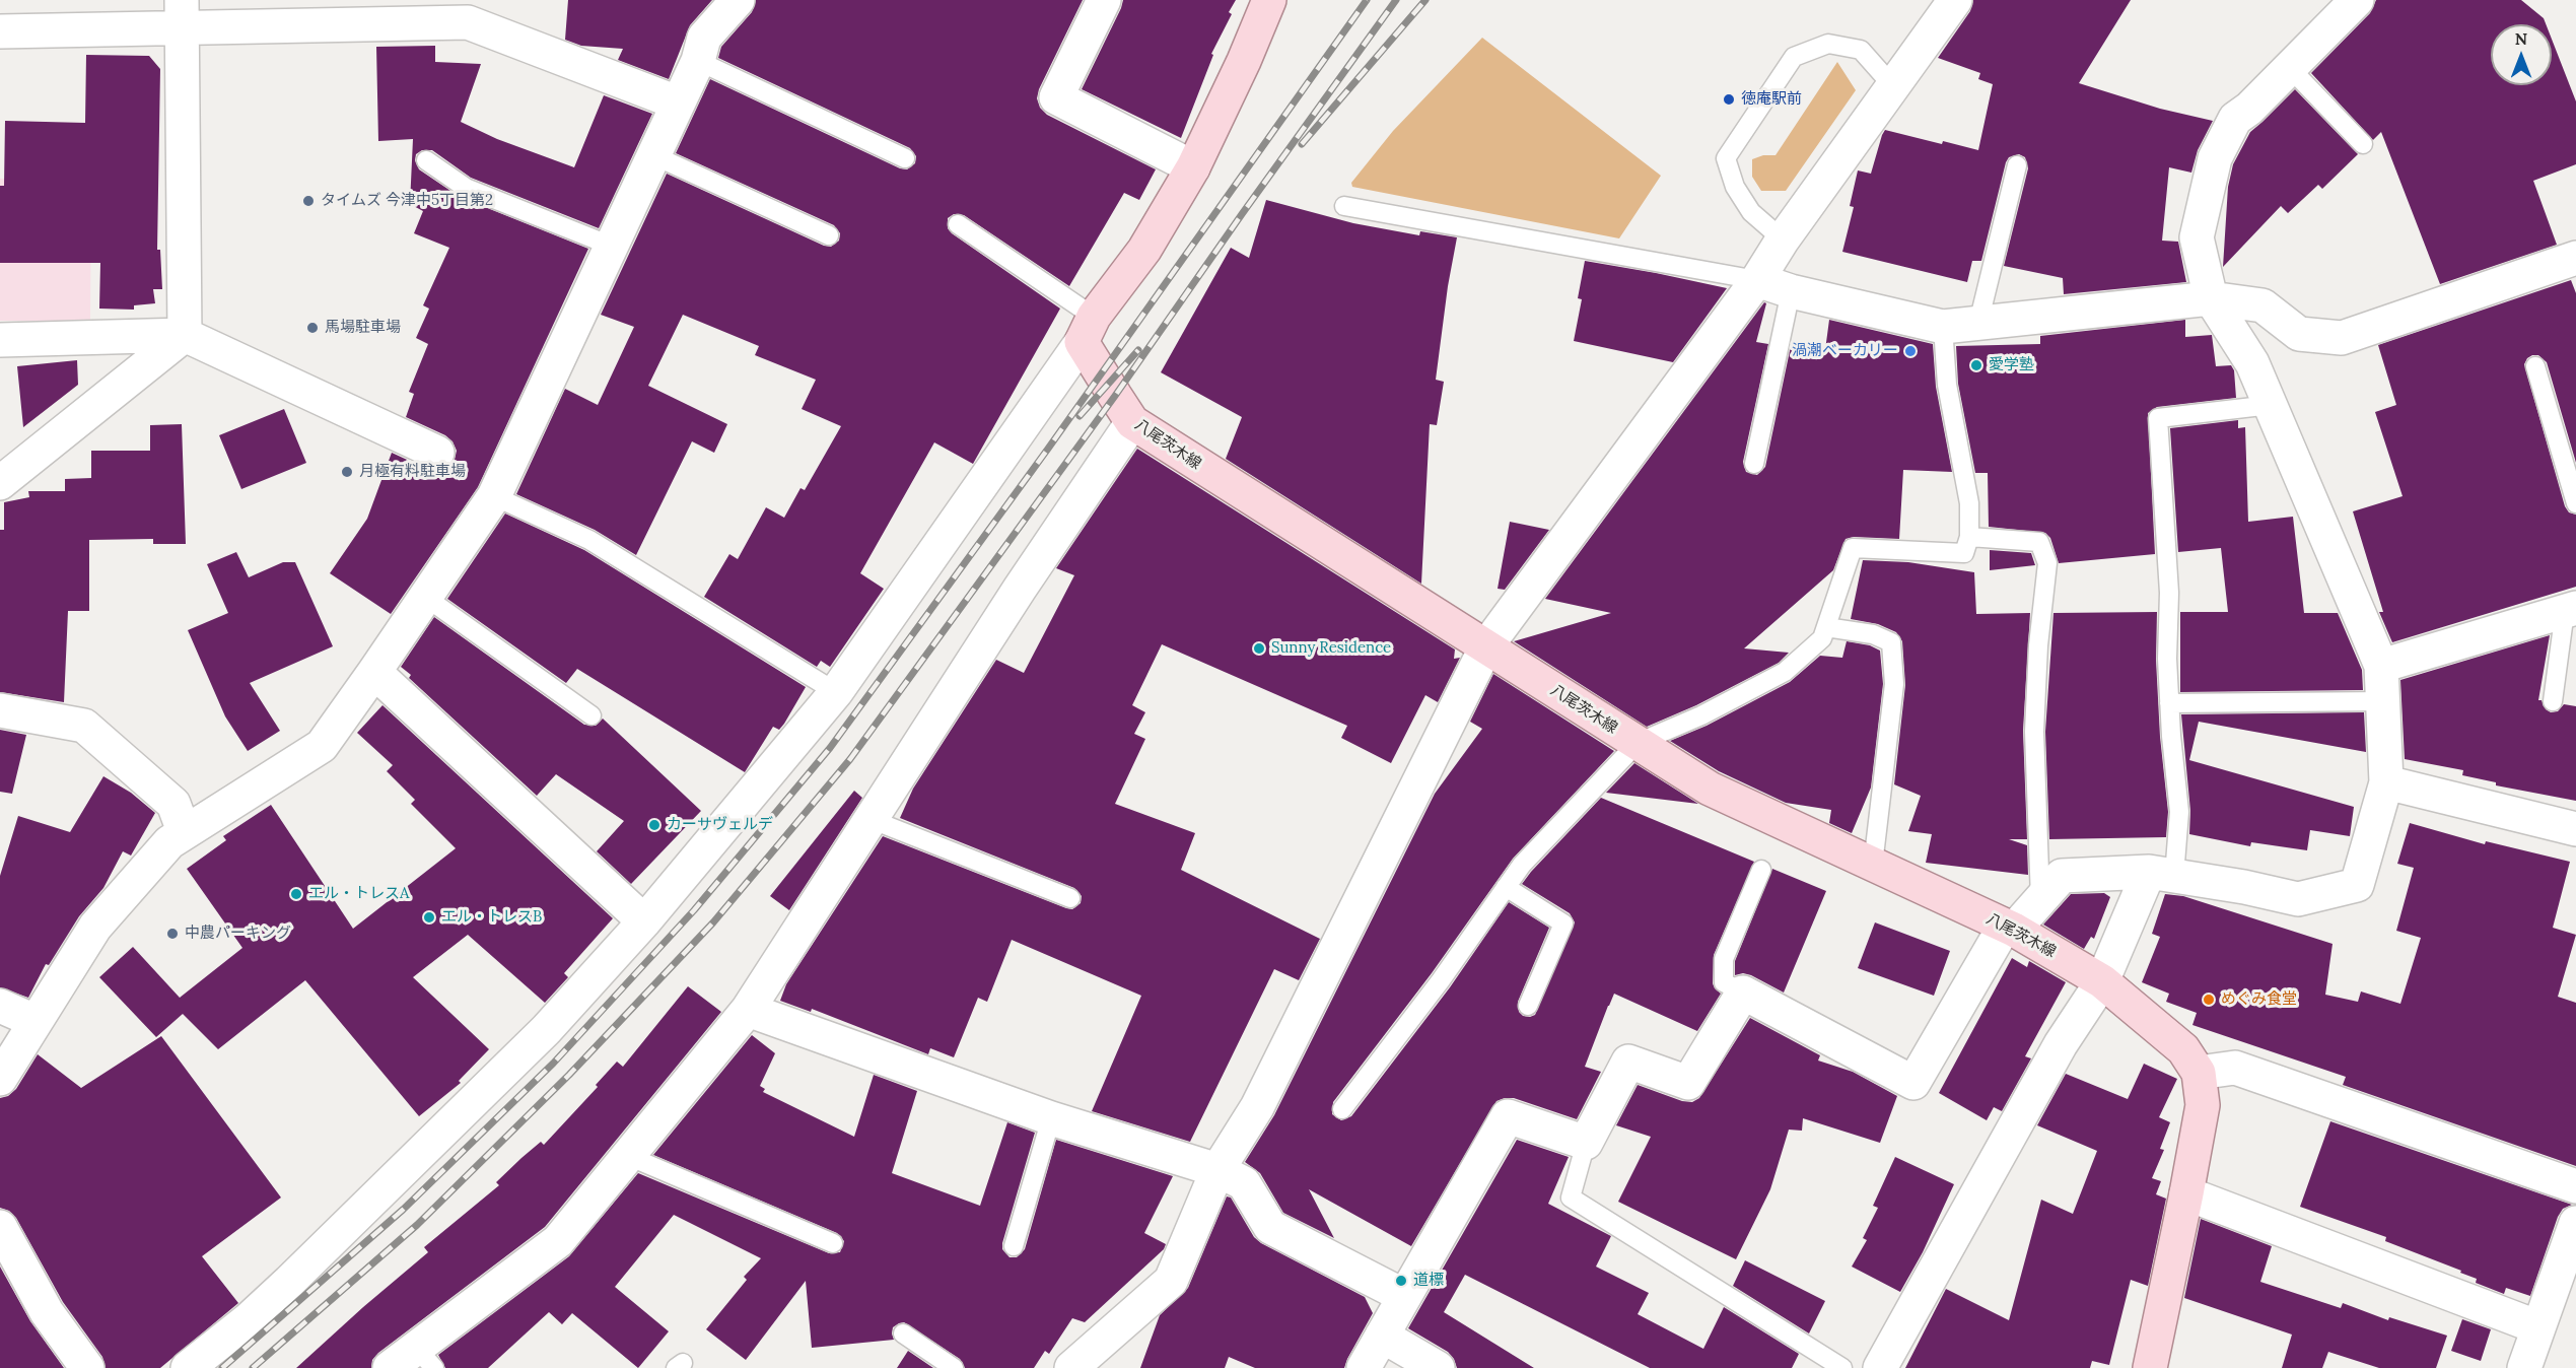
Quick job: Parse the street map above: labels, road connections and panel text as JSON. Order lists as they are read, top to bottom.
{
  "streets": {
    "main road": ["八尾茨木線"]
  },
  "places": [
    "徳庵駅前",
    "タイムズ 今津中5丁目第2",
    "馬場駐車場",
    "渦潮ベーカリー",
    "愛学塾",
    "月極有料駐車場",
    "Sunny Residence",
    "カーサヴェルデ",
    "エル・トレスA",
    "エル・トレスB",
    "中農パーキング",
    "めぐみ食堂",
    "道標"
  ],
  "north": "top"
}
